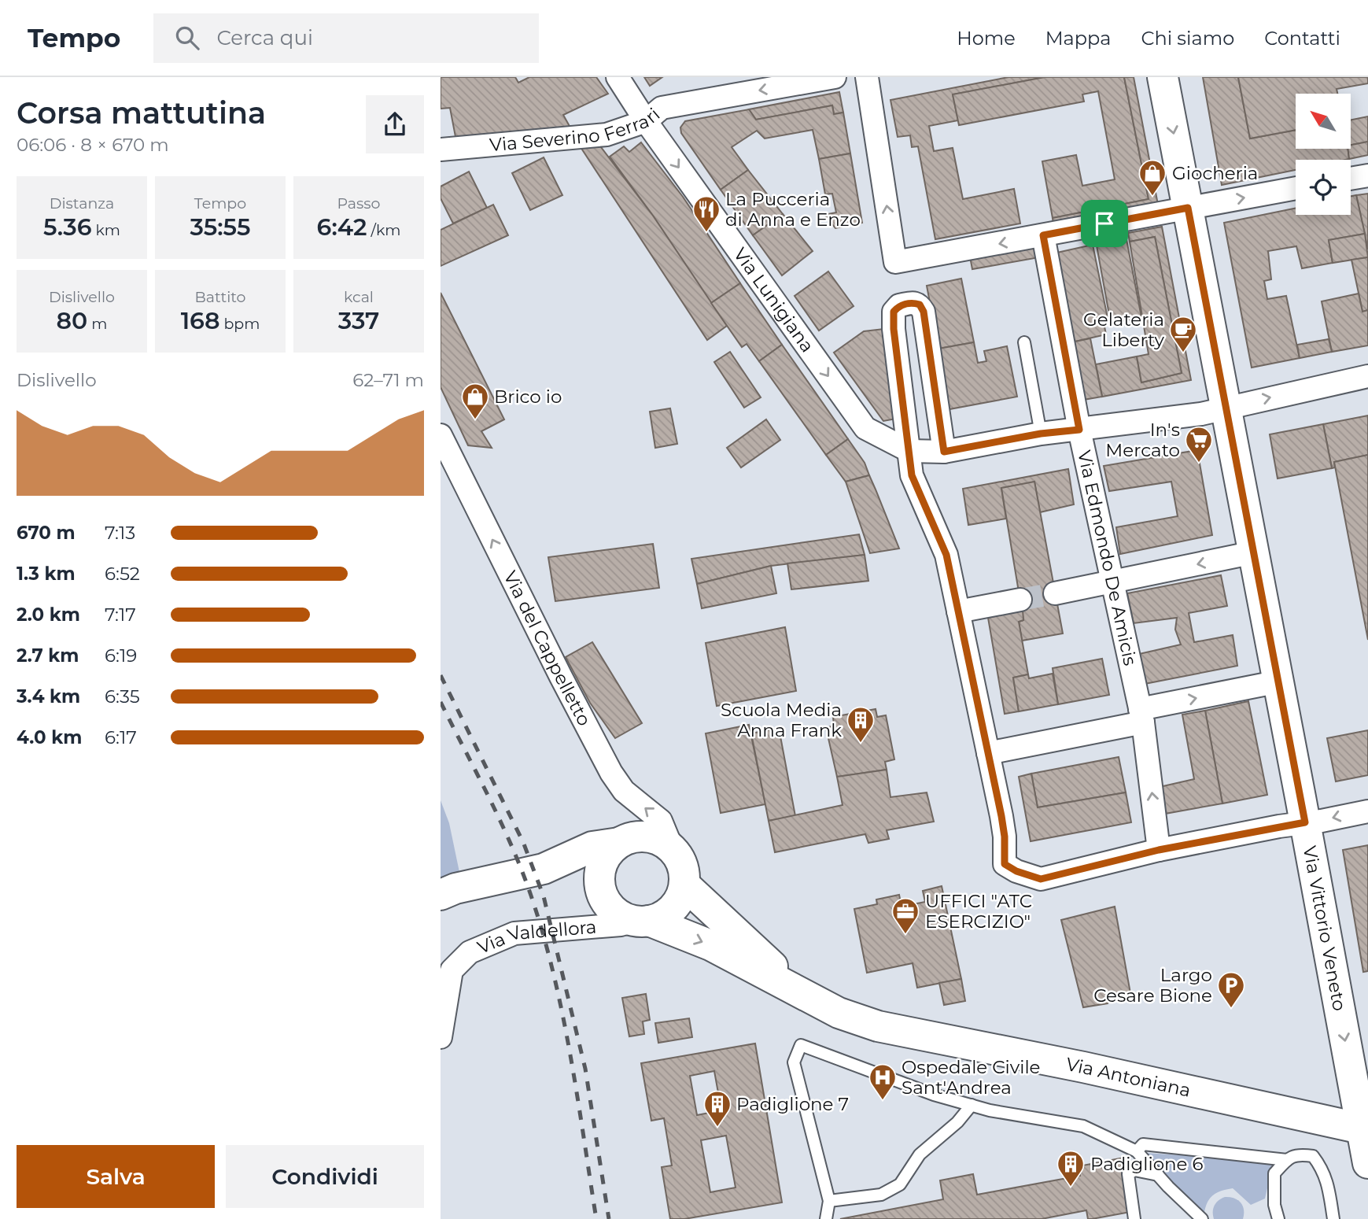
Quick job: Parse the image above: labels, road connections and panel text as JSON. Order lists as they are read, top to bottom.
{
  "streets": {
    "street": [
      "Via Severino Ferrari",
      "Via Lunigiana",
      "Via Edmondo De Amicis",
      "Via del Cappelletto",
      "Via Vittorio Veneto",
      "Via Valdellora",
      "Via Antoniana"
    ]
  },
  "crossings": [
    ["Via Severino Ferrari", "Via Lunigiana"],
    ["Via del Cappelletto", "Via Valdellora"],
    ["Via del Cappelletto", "Via Antoniana"],
    ["Via Vittorio Veneto", "Via Antoniana"],
    ["Via Valdellora", "Via Antoniana"]
  ],
  "one_way": [
    "Via Severino Ferrari",
    "Via Lunigiana",
    "Via del Cappelletto",
    "Via Vittorio Veneto"
  ],
  "places": {
    "shop": ["Giocheria", "Brico io"],
    "restaurant": ["La Pucceria di Anna e Enzo"],
    "cafe": ["Gelateria Liberty"],
    "supermarket": ["In's Mercato"],
    "building": ["Scuola Media Anna Frank", "Padiglione 7", "Padiglione 6"],
    "office": ["UFFICI \"ATC ESERCIZIO\""],
    "parking": ["Largo Cesare Bione"],
    "hospital": ["Ospedale Civile Sant'Andrea"]
  },
  "north": "top left",
  "page": {
    "header": "Tempo",
    "search": "Cerca qui",
    "nav": [
      "Home",
      "Mappa",
      "Chi siamo",
      "Contatti"
    ],
    "heading": ["Corsa mattutina", "06:06 · 8 × 670 m"],
    "stats": [
      ["Distanza", "5.36 km"],
      ["Tempo", "35:55"],
      ["Passo", "6:42 /km"],
      ["Dislivello", "80 m"],
      ["Battito", "168 bpm"],
      ["kcal", "337"]
    ],
    "chart": ["Dislivello", "62–71 m"],
    "list": [
      {
        "name": "670 m",
        "note": "7:13"
      },
      {
        "name": "1.3 km",
        "note": "6:52"
      },
      {
        "name": "2.0 km",
        "note": "7:17"
      },
      {
        "name": "2.7 km",
        "note": "6:19"
      },
      {
        "name": "3.4 km",
        "note": "6:35"
      },
      {
        "name": "4.0 km",
        "note": "6:17"
      }
    ],
    "buttons": ["Salva", "Condividi"]
  }
}
